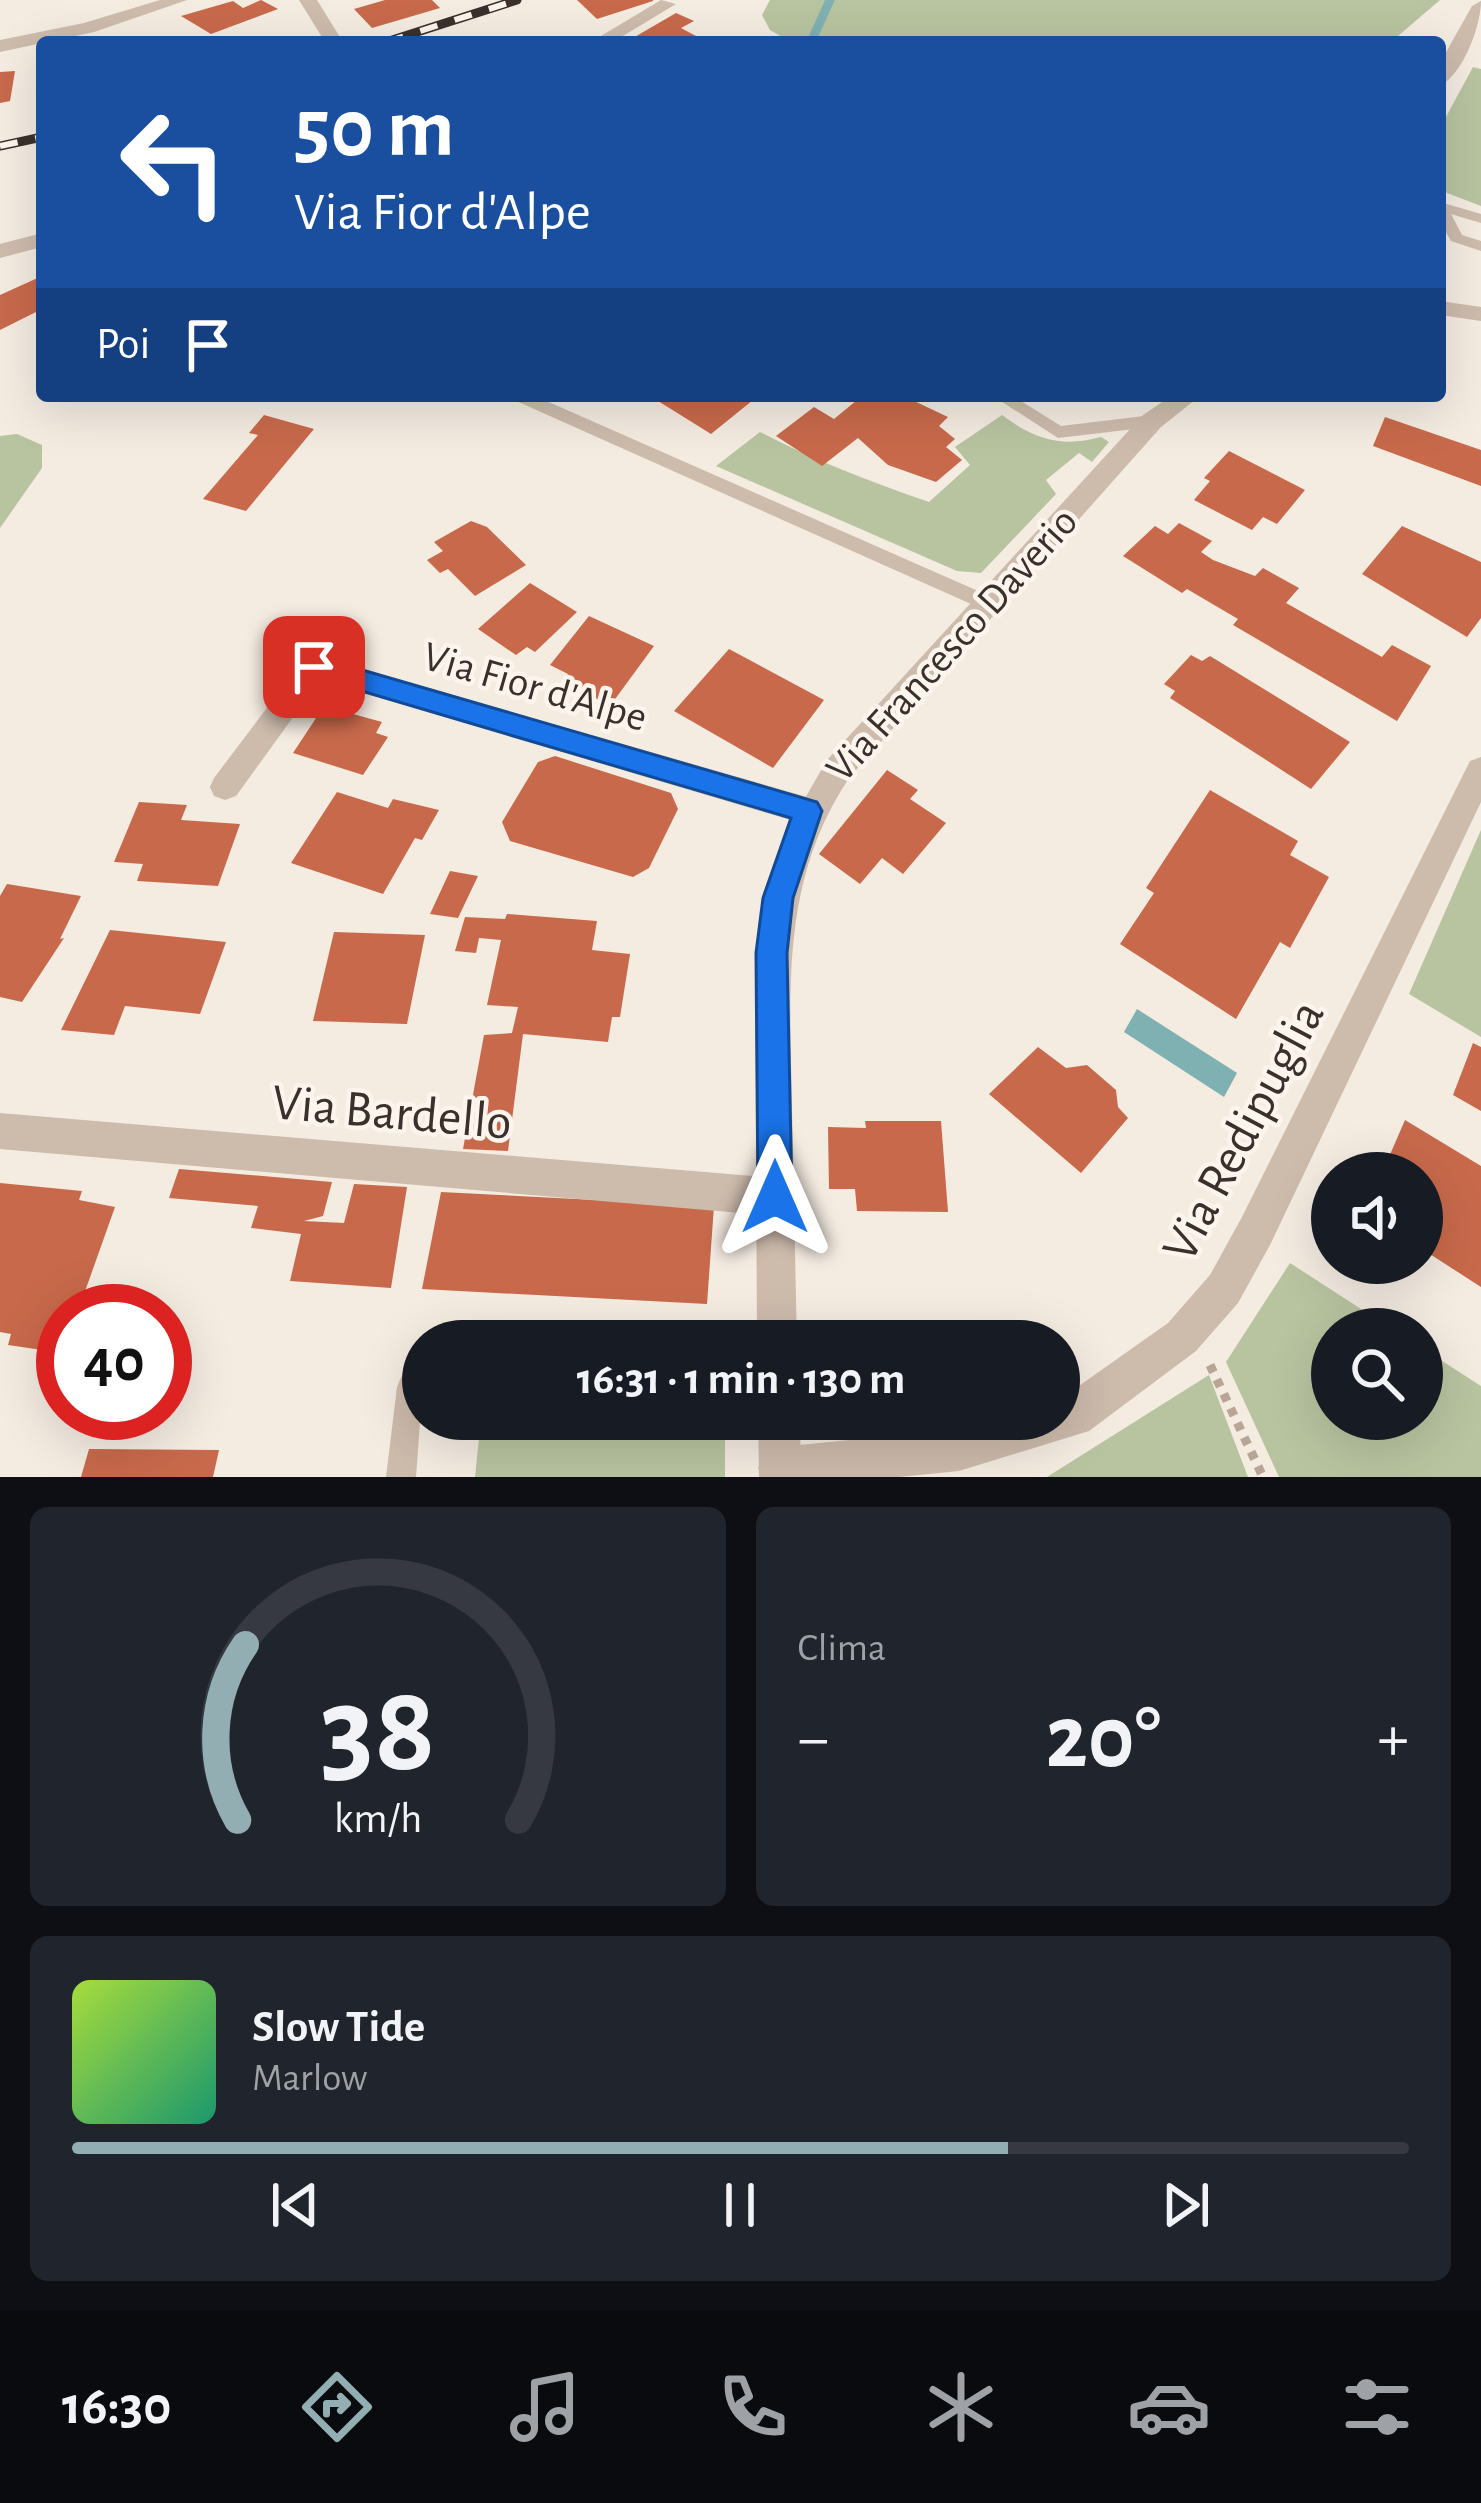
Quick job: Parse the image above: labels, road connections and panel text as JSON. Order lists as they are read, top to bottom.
{
  "streets": {
    "street": [
      "Via Francesco Daverio",
      "Via Fior d'Alpe",
      "Via Bardello",
      "Via Redipuglia"
    ]
  },
  "crossings": [
    ["Via Francesco Daverio", "Via Fior d'Alpe"],
    ["Via Francesco Daverio", "Via Bardello"]
  ],
  "page": {
    "turn": ["50 m", "Via Fior d'Alpe"],
    "then": "Poi",
    "limit": "40",
    "trip": "16:31 · 1 min · 130 m",
    "tile": "Clima",
    "heat": ["−", "20°", "+"],
    "song": ["Slow Tide", "Marlow"],
    "tabs": "16:30",
    "gauge": ["38", "km/h"]
  }
}
